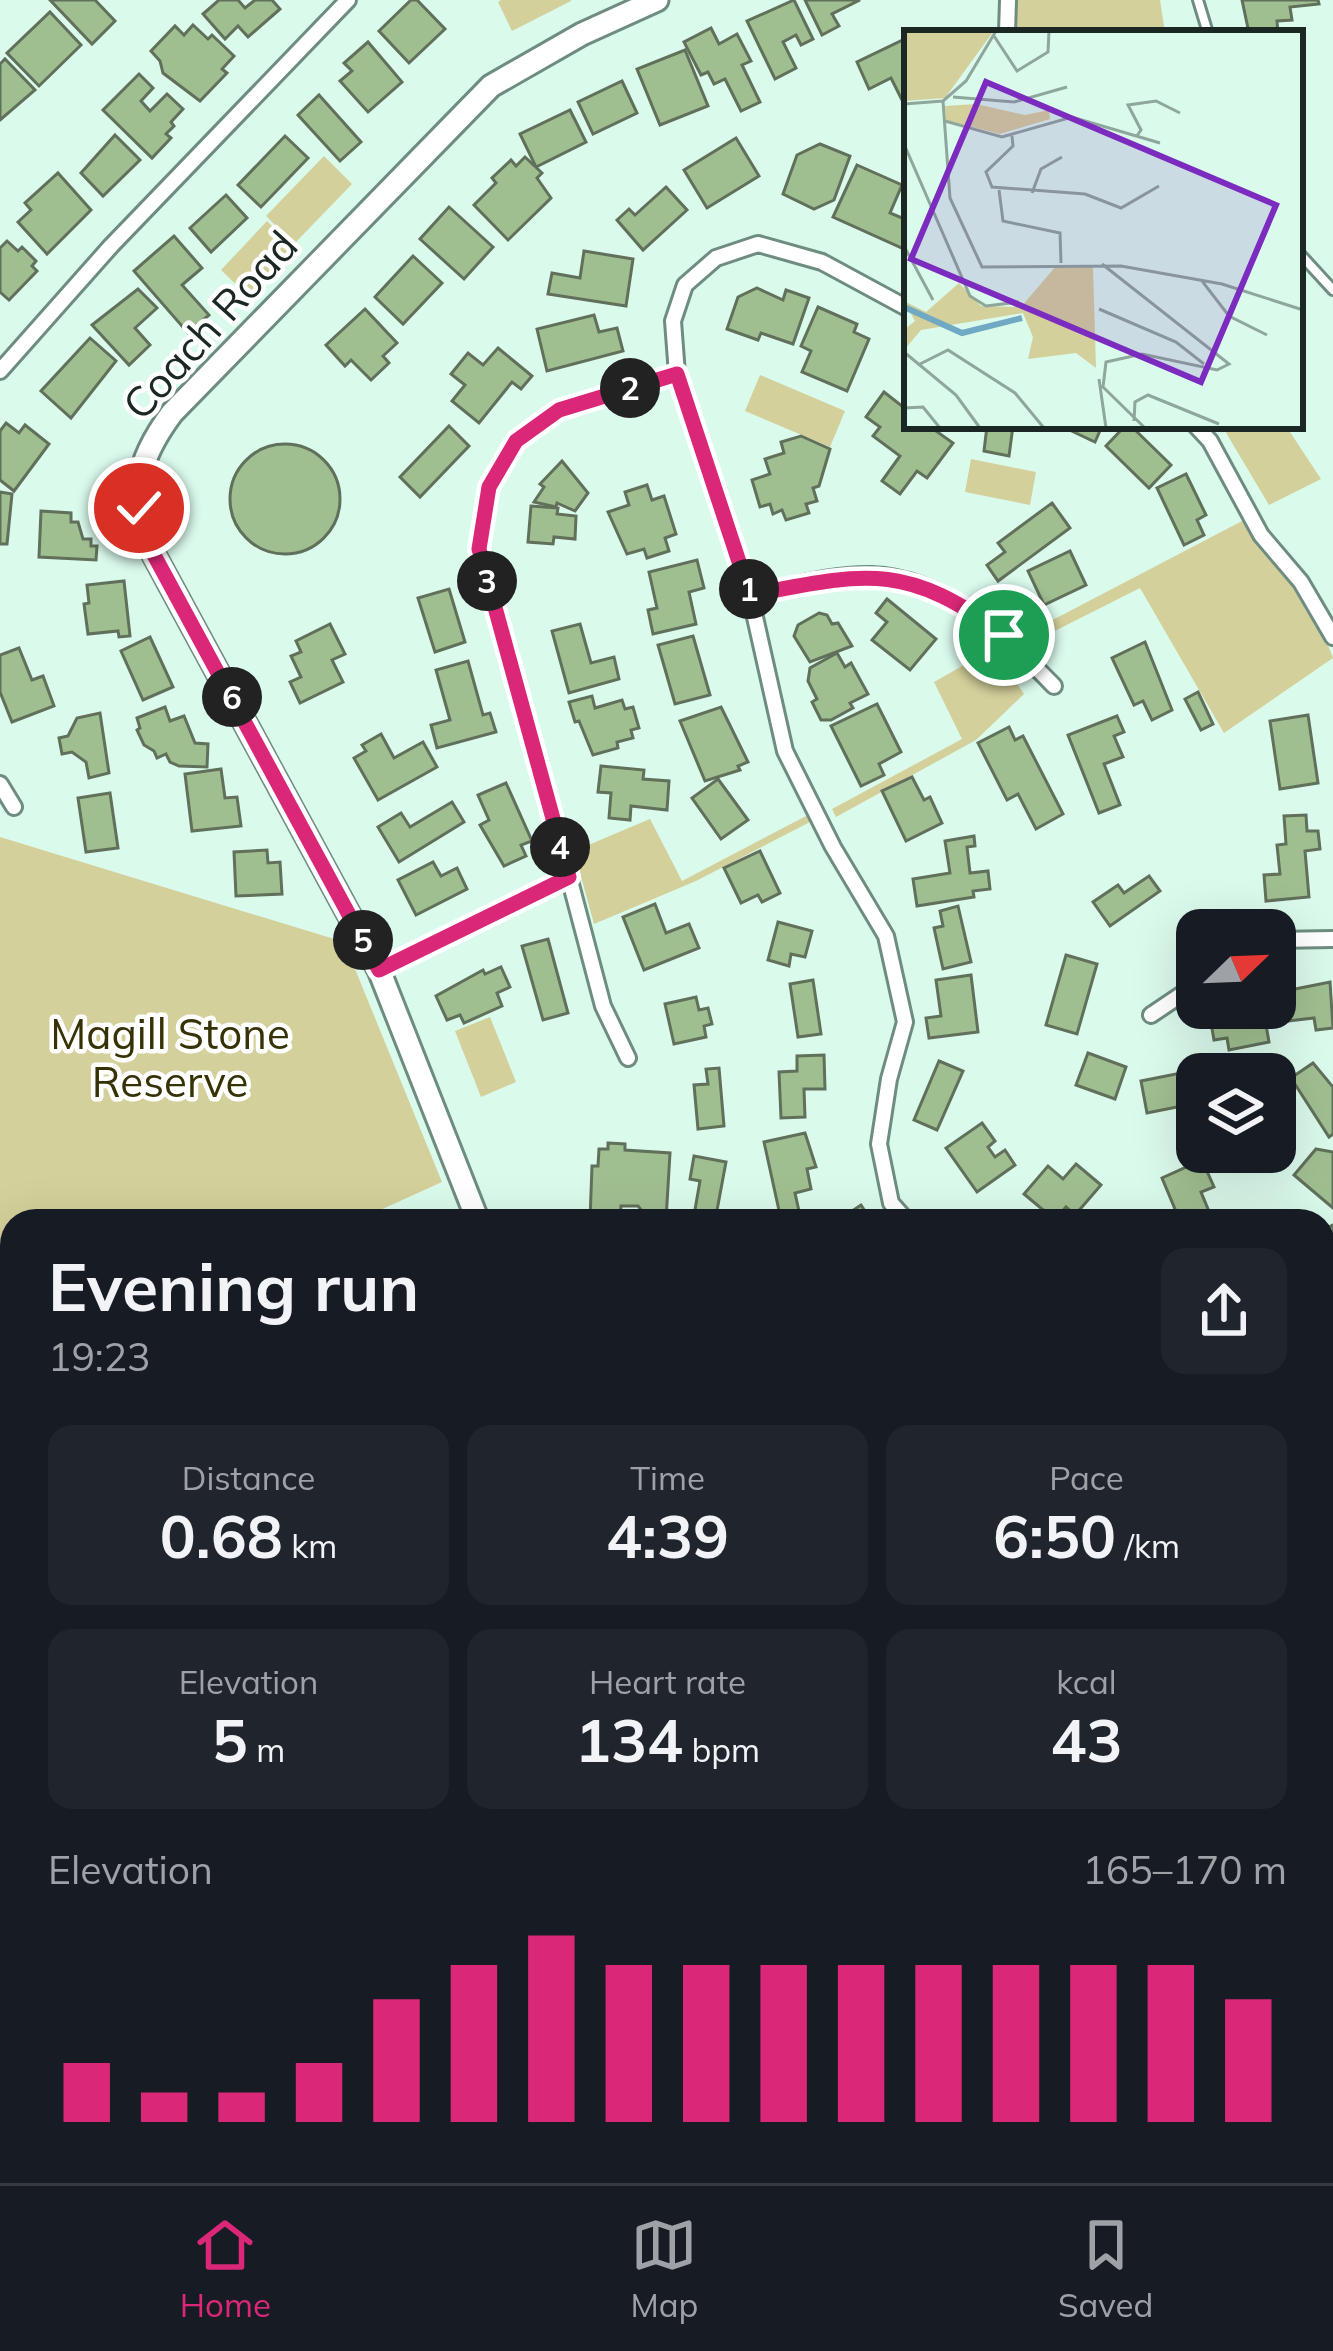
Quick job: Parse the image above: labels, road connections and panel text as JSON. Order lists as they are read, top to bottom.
{
  "streets": {
    "street": ["Coach Road"]
  },
  "parks": ["Magill Stone Reserve"],
  "north": "top right",
  "page": {
    "pins": [
      "2",
      "3",
      "1",
      "6",
      "4",
      "5"
    ],
    "heading": ["Evening run", "19:23"],
    "stats": [
      ["Distance", "0.68 km"],
      ["Time", "4:39"],
      ["Pace", "6:50 /km"],
      ["Elevation", "5 m"],
      ["Heart rate", "134 bpm"],
      ["kcal", "43"]
    ],
    "chart": ["Elevation", "165–170 m"],
    "tabs": ["Home", "Map", "Saved"]
  }
}
